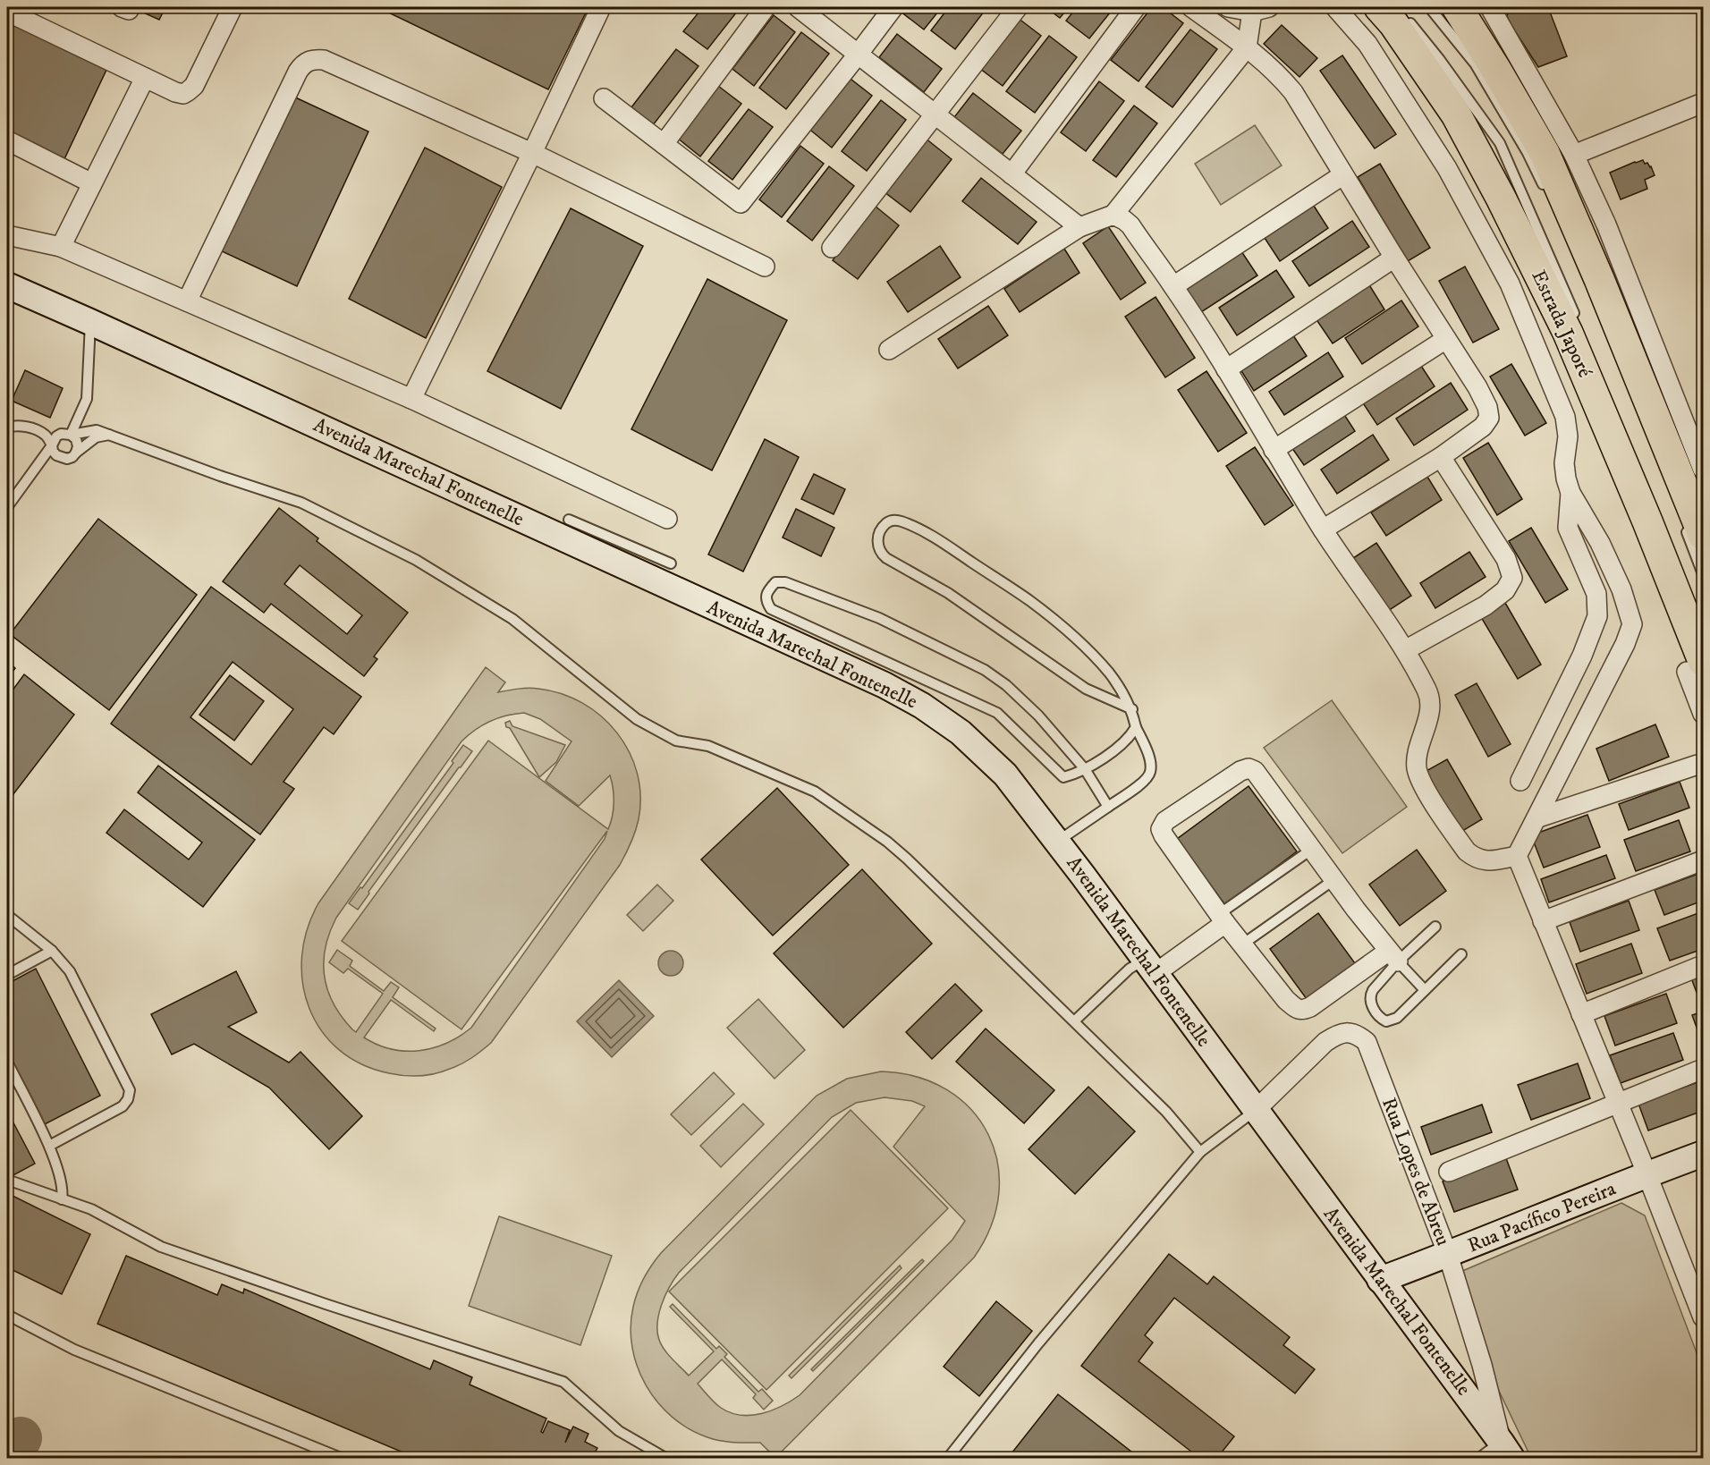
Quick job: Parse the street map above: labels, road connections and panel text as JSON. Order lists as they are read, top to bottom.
{
  "streets": {
    "main road": ["Estrada Japoré", "Avenida Marechal Fontenelle", "Rua Pacífico Pereira"],
    "street": ["Rua Lopes de Abreu"]
  },
  "crossings": [
    ["Avenida Marechal Fontenelle", "Rua Lopes de Abreu"],
    ["Avenida Marechal Fontenelle", "Rua Pacífico Pereira"],
    ["Rua Lopes de Abreu", "Rua Pacífico Pereira"]
  ]
}
